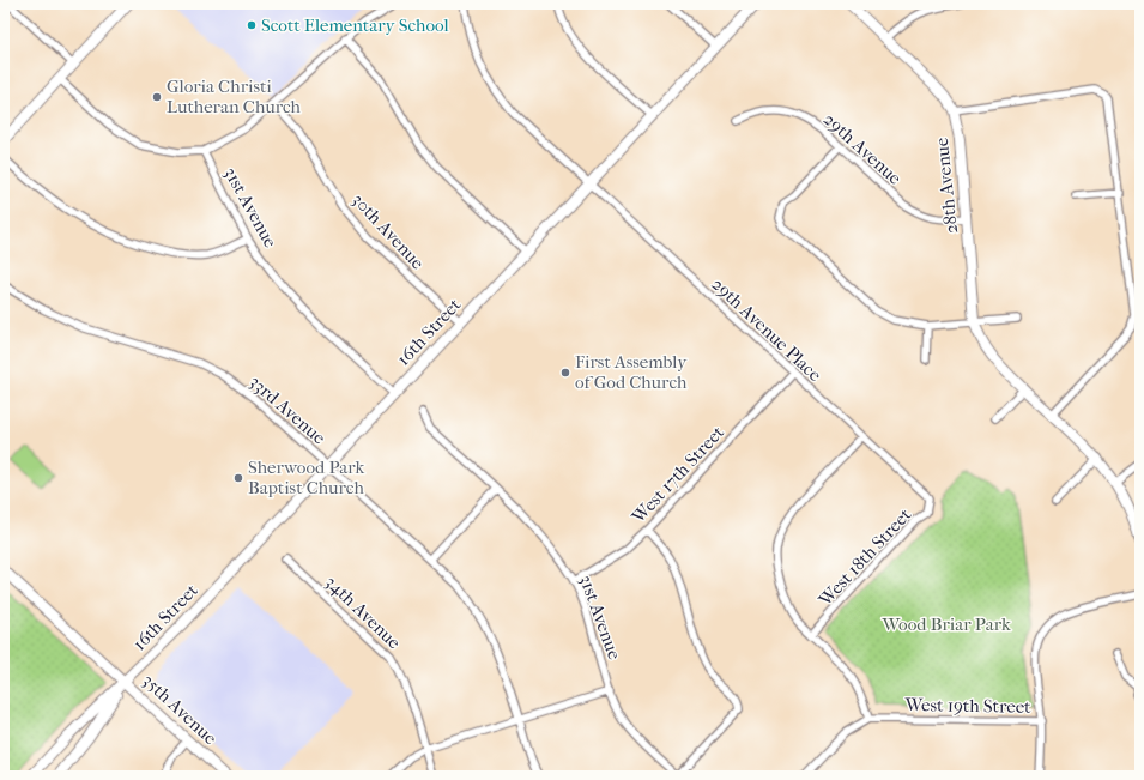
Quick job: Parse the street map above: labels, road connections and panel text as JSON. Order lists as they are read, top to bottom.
{
  "streets": {
    "main road": ["28th Avenue", "16th Street", "35th Avenue"],
    "street": [
      "29th Avenue",
      "31st Avenue",
      "30th Avenue",
      "29th Avenue Place",
      "33rd Avenue",
      "West 17th Street",
      "West 18th Street",
      "34th Avenue",
      "West 19th Street"
    ]
  },
  "crossings": [
    ["29th Avenue", "28th Avenue"],
    ["31st Avenue", "16th Street"],
    ["31st Avenue", "West 17th Street"],
    ["30th Avenue", "16th Street"],
    ["29th Avenue Place", "16th Street"],
    ["29th Avenue Place", "West 17th Street"],
    ["29th Avenue Place", "West 18th Street"],
    ["16th Street", "33rd Avenue"],
    ["16th Street", "35th Avenue"]
  ],
  "parks": ["Wood Briar Park"],
  "places": [
    "Scott Elementary School",
    "Gloria Christi Lutheran Church",
    "First Assembly of God Church",
    "Sherwood Park Baptist Church"
  ]
}
